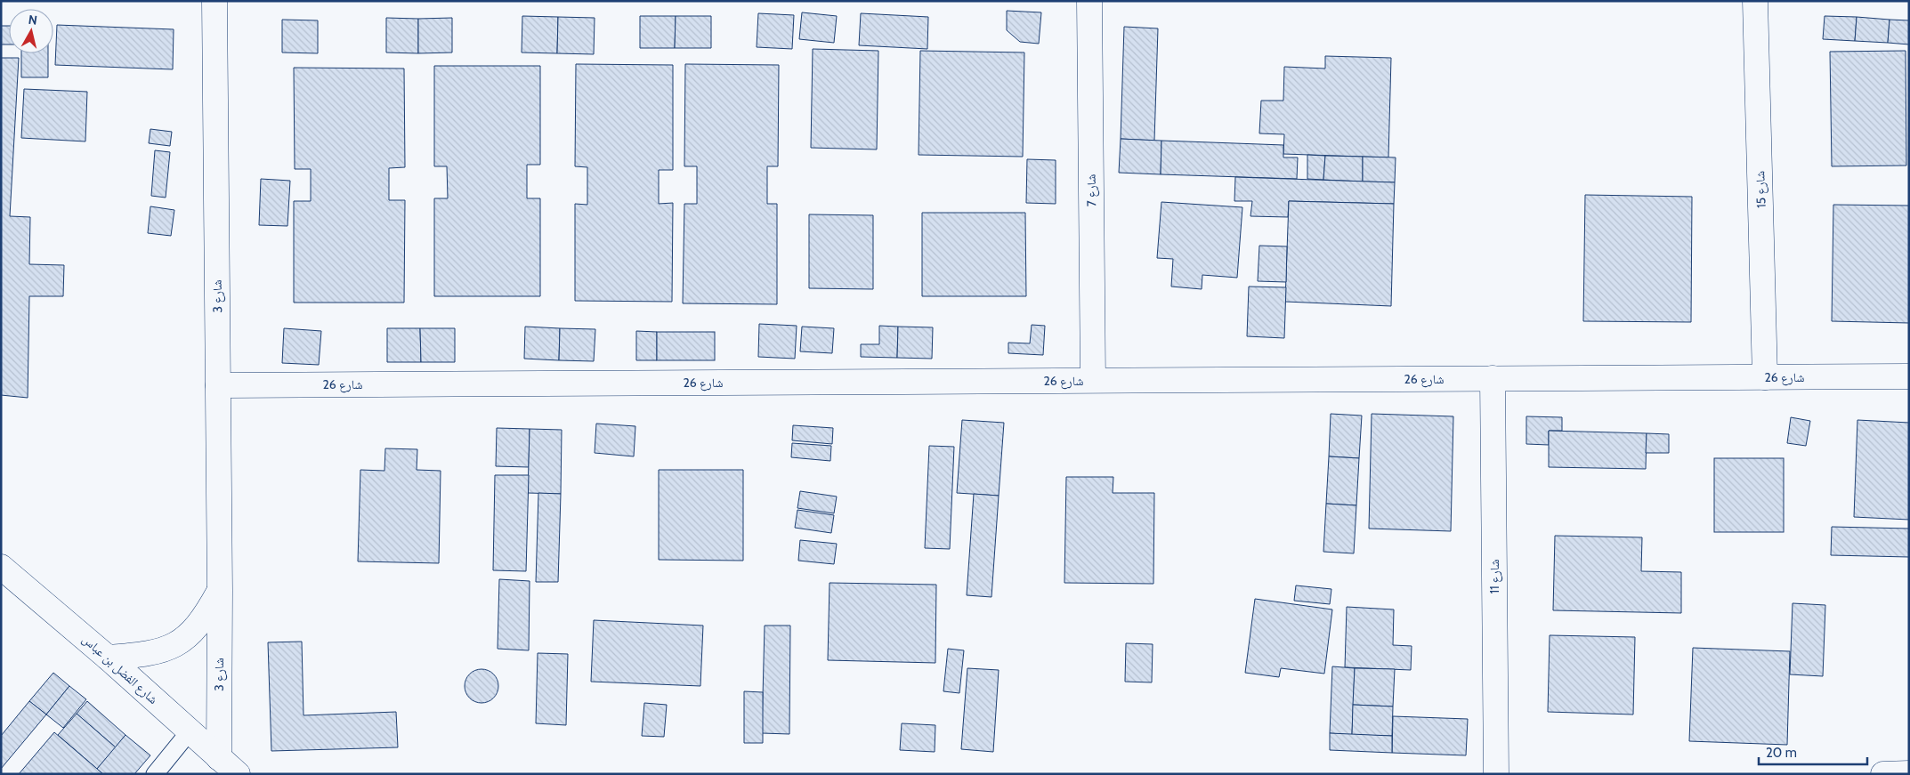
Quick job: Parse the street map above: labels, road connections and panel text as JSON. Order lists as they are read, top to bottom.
{
  "streets": {
    "street": [
      "شارع 15",
      "شارع 7",
      "شارع 3",
      "شارع 26",
      "شارع 11",
      "شارع الفضل بن عباس"
    ]
  },
  "crossings": [
    ["شارع 15", "شارع 26"],
    ["شارع 7", "شارع 26"],
    ["شارع 3", "شارع 26"],
    ["شارع 3", "شارع الفضل بن عباس"],
    ["شارع 26", "شارع 11"]
  ],
  "scale_bar": "20 m",
  "north": "top"
}
